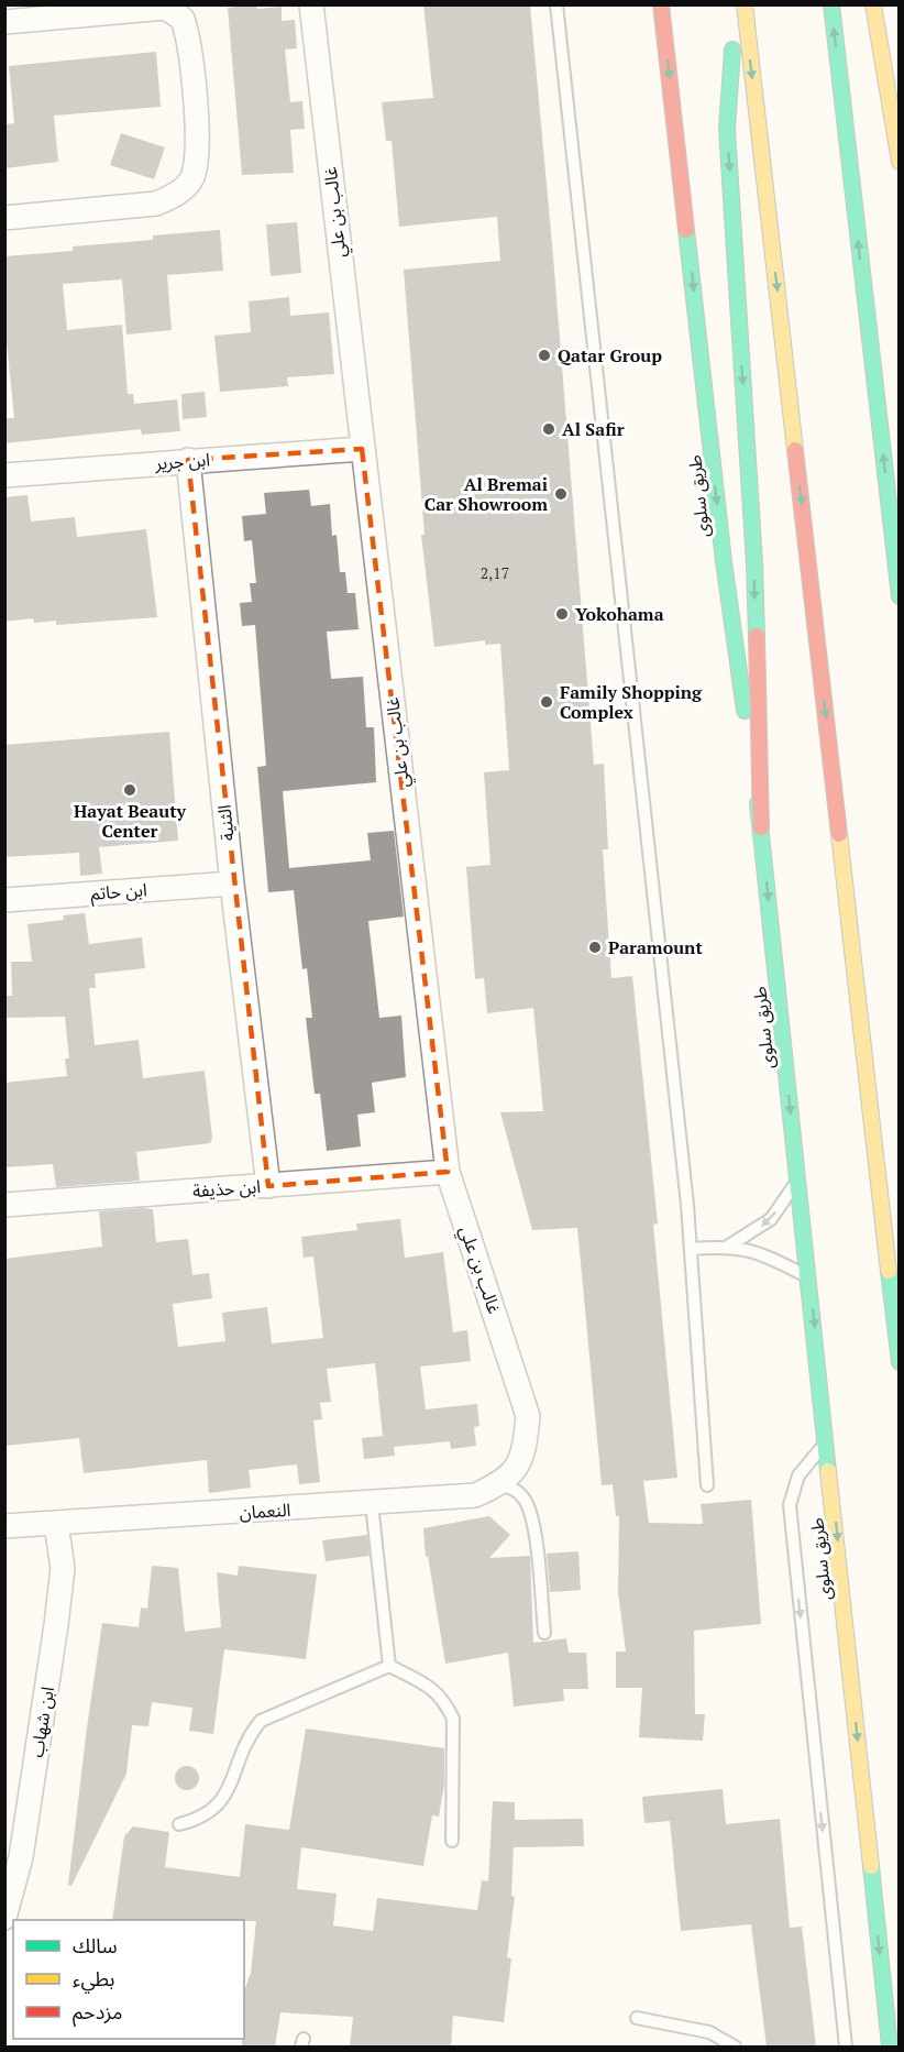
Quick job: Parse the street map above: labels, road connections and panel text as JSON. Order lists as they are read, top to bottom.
{
  "streets": {
    "main road": ["طريق سلوى"],
    "street": [
      "غالب بن علي",
      "ابن جرير",
      "الثنية",
      "ابن حاتم",
      "ابن حذيفة",
      "النعمان",
      "ابن شهاب"
    ]
  },
  "crossings": [
    ["غالب بن علي", "ابن جرير"],
    ["غالب بن علي", "ابن حذيفة"],
    ["غالب بن علي", "النعمان"],
    ["ابن جرير", "الثنية"],
    ["الثنية", "ابن حاتم"],
    ["الثنية", "ابن حذيفة"],
    ["النعمان", "ابن شهاب"]
  ],
  "places": [
    "Qatar Group",
    "Al Safir",
    "Al Bremai Car Showroom",
    "Yokohama",
    "Family Shopping Complex",
    "Hayat Beauty Center",
    "Paramount"
  ],
  "house_numbers": ["2,17"],
  "legend": ["سالك", "بطيء", "مزدحم"]
}
